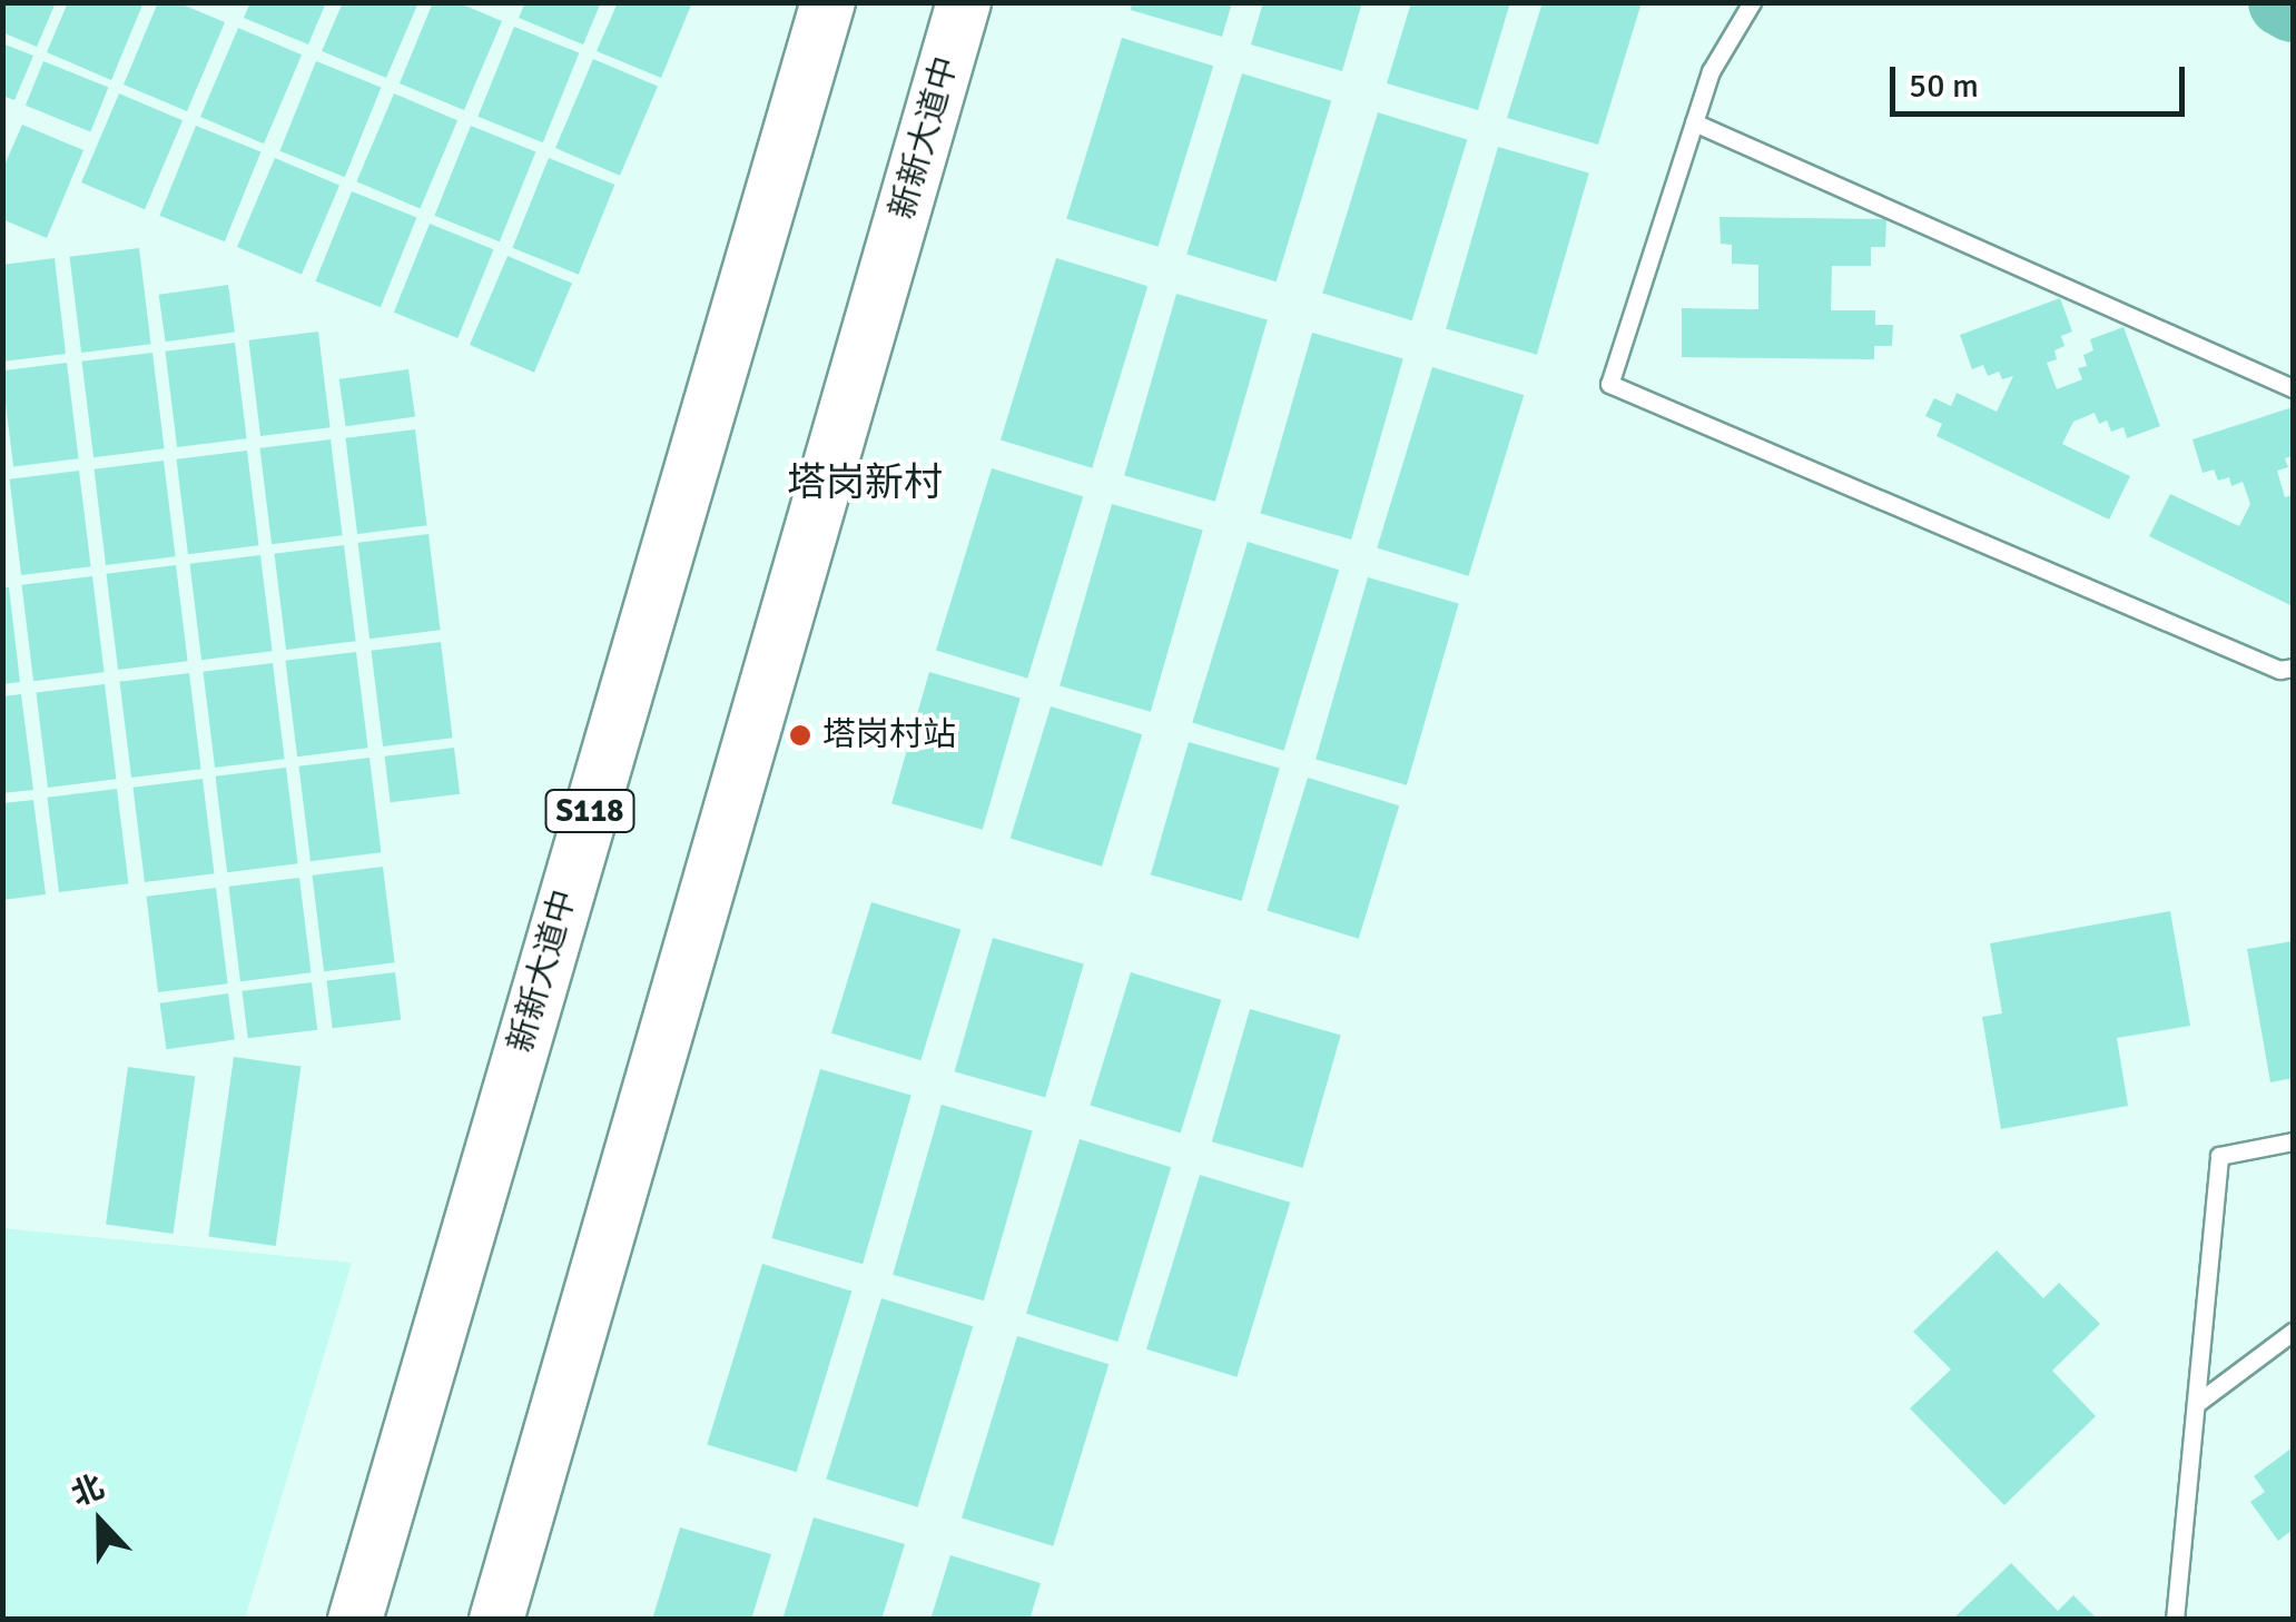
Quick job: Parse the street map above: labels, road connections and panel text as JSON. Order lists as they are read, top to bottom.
{
  "streets": {
    "main road": ["新新大道中", "S118"]
  },
  "districts": ["塔岗新村"],
  "places": ["塔岗村站"],
  "scale_bar": "50 m",
  "north": "top"
}
